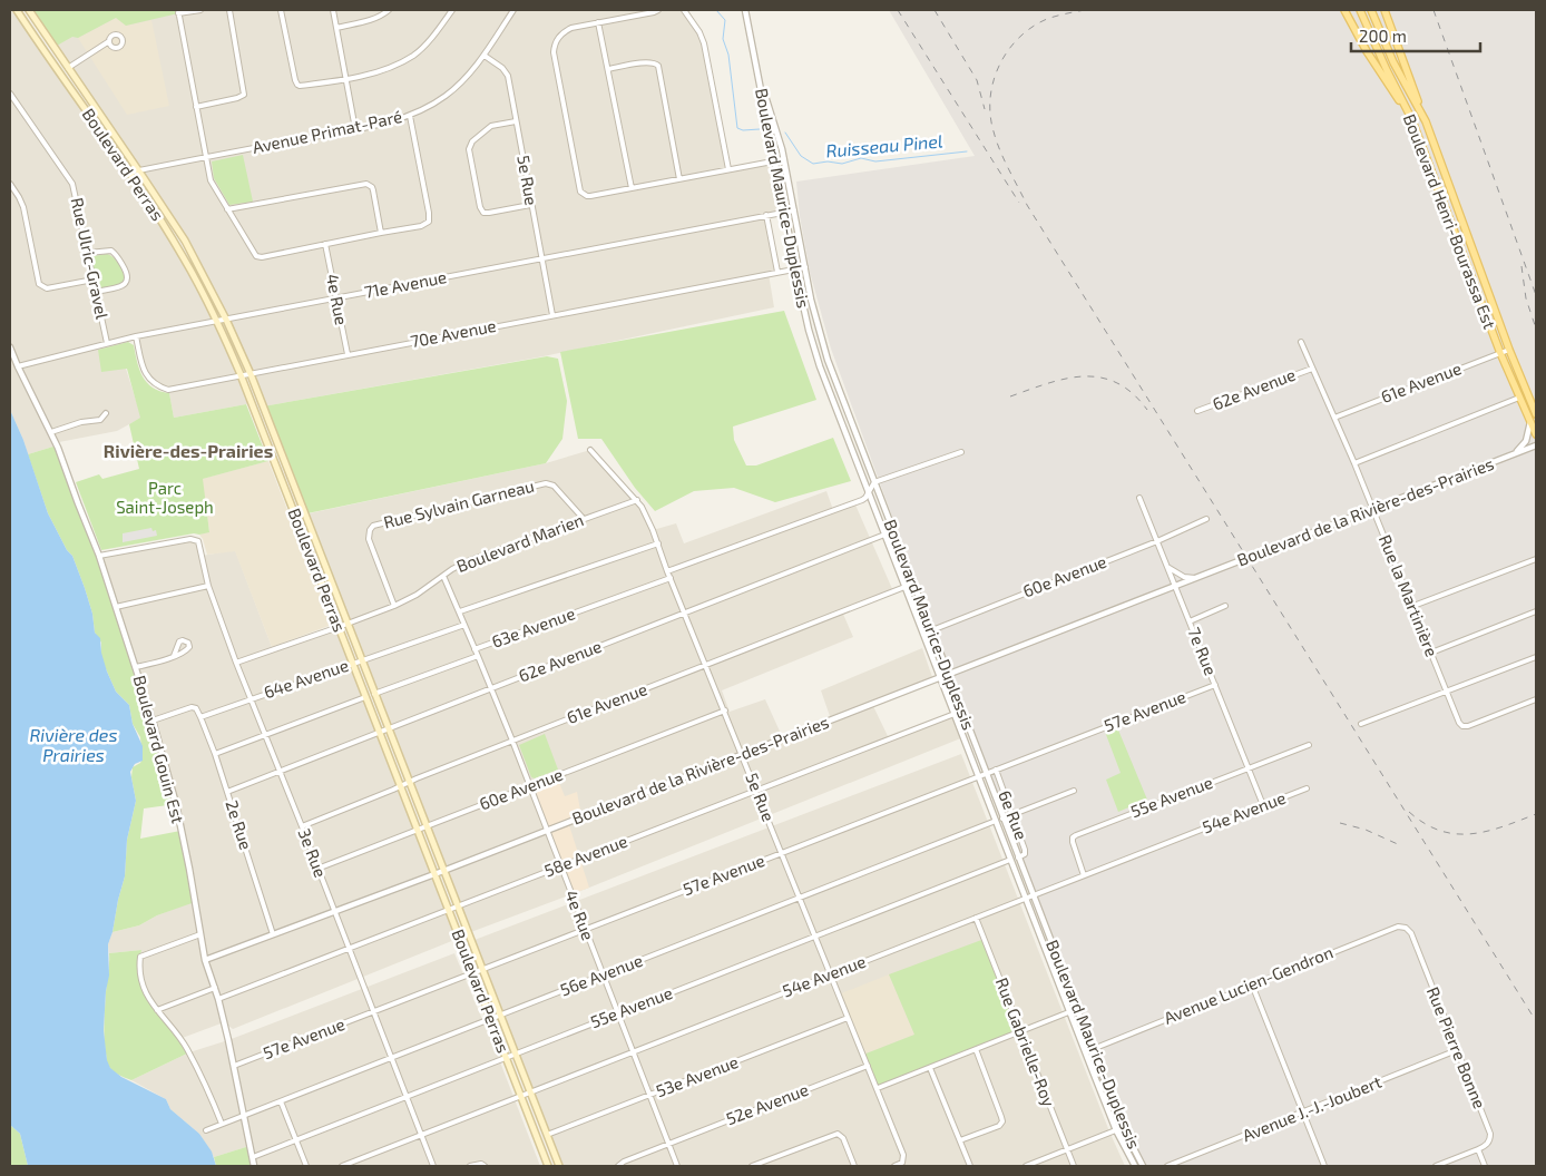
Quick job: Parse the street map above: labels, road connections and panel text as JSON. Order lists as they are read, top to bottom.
{
  "streets": {
    "main road": ["Boulevard Perras", "Boulevard Henri-Bourassa Est"],
    "street": [
      "Avenue Primat-Paré",
      "5e Rue",
      "Boulevard Maurice-Duplessis",
      "Rue Ulric-Gravel",
      "71e Avenue",
      "4e Rue",
      "70e Avenue",
      "61e Avenue",
      "62e Avenue",
      "Rue Sylvain Garneau",
      "Boulevard de la Rivière-des-Prairies",
      "Boulevard Marien",
      "60e Avenue",
      "Rue la Martinière",
      "63e Avenue",
      "7e Rue",
      "64e Avenue",
      "57e Avenue",
      "Boulevard Gouin Est",
      "55e Avenue",
      "54e Avenue",
      "6e Rue",
      "2e Rue",
      "3e Rue",
      "58e Avenue",
      "56e Avenue",
      "Avenue Lucien-Gendron",
      "Rue Gabrielle-Roy",
      "Rue Pierre Bonne",
      "53e Avenue",
      "52e Avenue",
      "Avenue J.-J.-Joubert"
    ]
  },
  "crossings": [
    ["Avenue Primat-Paré", "Boulevard Perras"],
    ["Avenue Primat-Paré", "5e Rue"],
    ["Boulevard Perras", "71e Avenue"],
    ["Boulevard Perras", "70e Avenue"],
    ["Boulevard Perras", "61e Avenue"],
    ["Boulevard Perras", "62e Avenue"],
    ["Boulevard Perras", "Boulevard de la Rivière-des-Prairies"],
    ["Boulevard Perras", "Boulevard Marien"],
    ["Boulevard Perras", "60e Avenue"],
    ["Boulevard Perras", "63e Avenue"],
    ["Boulevard Perras", "64e Avenue"],
    ["Boulevard Perras", "57e Avenue"],
    ["Boulevard Perras", "55e Avenue"],
    ["Boulevard Perras", "54e Avenue"],
    ["Boulevard Perras", "58e Avenue"],
    ["Boulevard Perras", "56e Avenue"],
    ["Boulevard Perras", "53e Avenue"],
    ["5e Rue", "71e Avenue"],
    ["5e Rue", "70e Avenue"],
    ["5e Rue", "61e Avenue"],
    ["5e Rue", "62e Avenue"],
    ["5e Rue", "Boulevard de la Rivière-des-Prairies"],
    ["5e Rue", "Boulevard Marien"],
    ["5e Rue", "60e Avenue"],
    ["5e Rue", "63e Avenue"],
    ["5e Rue", "57e Avenue"],
    ["5e Rue", "55e Avenue"],
    ["5e Rue", "54e Avenue"],
    ["5e Rue", "58e Avenue"],
    ["5e Rue", "56e Avenue"],
    ["5e Rue", "53e Avenue"],
    ["5e Rue", "52e Avenue"],
    ["Boulevard Maurice-Duplessis", "71e Avenue"],
    ["Boulevard Maurice-Duplessis", "70e Avenue"],
    ["Boulevard Maurice-Duplessis", "61e Avenue"],
    ["Boulevard Maurice-Duplessis", "62e Avenue"],
    ["Boulevard Maurice-Duplessis", "Boulevard de la Rivière-des-Prairies"],
    ["Boulevard Maurice-Duplessis", "60e Avenue"],
    ["Boulevard Maurice-Duplessis", "57e Avenue"],
    ["Boulevard Maurice-Duplessis", "55e Avenue"],
    ["Boulevard Maurice-Duplessis", "54e Avenue"],
    ["Boulevard Maurice-Duplessis", "6e Rue"],
    ["Boulevard Maurice-Duplessis", "58e Avenue"],
    ["Boulevard Maurice-Duplessis", "56e Avenue"],
    ["Boulevard Maurice-Duplessis", "Avenue Lucien-Gendron"],
    ["Boulevard Henri-Bourassa Est", "61e Avenue"],
    ["Rue Ulric-Gravel", "71e Avenue"],
    ["71e Avenue", "4e Rue"],
    ["71e Avenue", "70e Avenue"],
    ["71e Avenue", "Boulevard Gouin Est"],
    ["4e Rue", "70e Avenue"],
    ["4e Rue", "61e Avenue"],
    ["4e Rue", "62e Avenue"],
    ["4e Rue", "Boulevard de la Rivière-des-Prairies"],
    ["4e Rue", "60e Avenue"],
    ["4e Rue", "63e Avenue"],
    ["4e Rue", "57e Avenue"],
    ["4e Rue", "55e Avenue"],
    ["4e Rue", "54e Avenue"],
    ["4e Rue", "58e Avenue"],
    ["4e Rue", "56e Avenue"],
    ["4e Rue", "53e Avenue"],
    ["4e Rue", "52e Avenue"],
    ["61e Avenue", "Rue la Martinière"],
    ["61e Avenue", "3e Rue"],
    ["62e Avenue", "Rue la Martinière"],
    ["62e Avenue", "2e Rue"],
    ["62e Avenue", "3e Rue"],
    ["Rue Sylvain Garneau", "Boulevard Marien"],
    ["Boulevard de la Rivière-des-Prairies", "Rue la Martinière"],
    ["Boulevard de la Rivière-des-Prairies", "7e Rue"],
    ["Boulevard de la Rivière-des-Prairies", "Boulevard Gouin Est"],
    ["Boulevard de la Rivière-des-Prairies", "2e Rue"],
    ["Boulevard de la Rivière-des-Prairies", "3e Rue"],
    ["Boulevard Marien", "3e Rue"],
    ["60e Avenue", "7e Rue"],
    ["60e Avenue", "3e Rue"],
    ["7e Rue", "57e Avenue"],
    ["7e Rue", "55e Avenue"],
    ["7e Rue", "54e Avenue"],
    ["64e Avenue", "2e Rue"],
    ["64e Avenue", "3e Rue"],
    ["57e Avenue", "Boulevard Gouin Est"],
    ["57e Avenue", "6e Rue"],
    ["57e Avenue", "3e Rue"],
    ["Boulevard Gouin Est", "55e Avenue"],
    ["Boulevard Gouin Est", "3e Rue"],
    ["Boulevard Gouin Est", "58e Avenue"],
    ["Boulevard Gouin Est", "56e Avenue"],
    ["55e Avenue", "54e Avenue"],
    ["55e Avenue", "3e Rue"],
    ["54e Avenue", "3e Rue"],
    ["54e Avenue", "Rue Gabrielle-Roy"],
    ["6e Rue", "56e Avenue"],
    ["3e Rue", "58e Avenue"],
    ["3e Rue", "56e Avenue"],
    ["Avenue Lucien-Gendron", "Rue Pierre Bonne"],
    ["Rue Pierre Bonne", "Avenue J.-J.-Joubert"]
  ],
  "districts": ["Rivière-des-Prairies"],
  "water": ["Ruisseau Pinel", "Rivière des Prairies"],
  "parks": ["Parc Saint-Joseph"],
  "scale_bar": "200 m"
}
